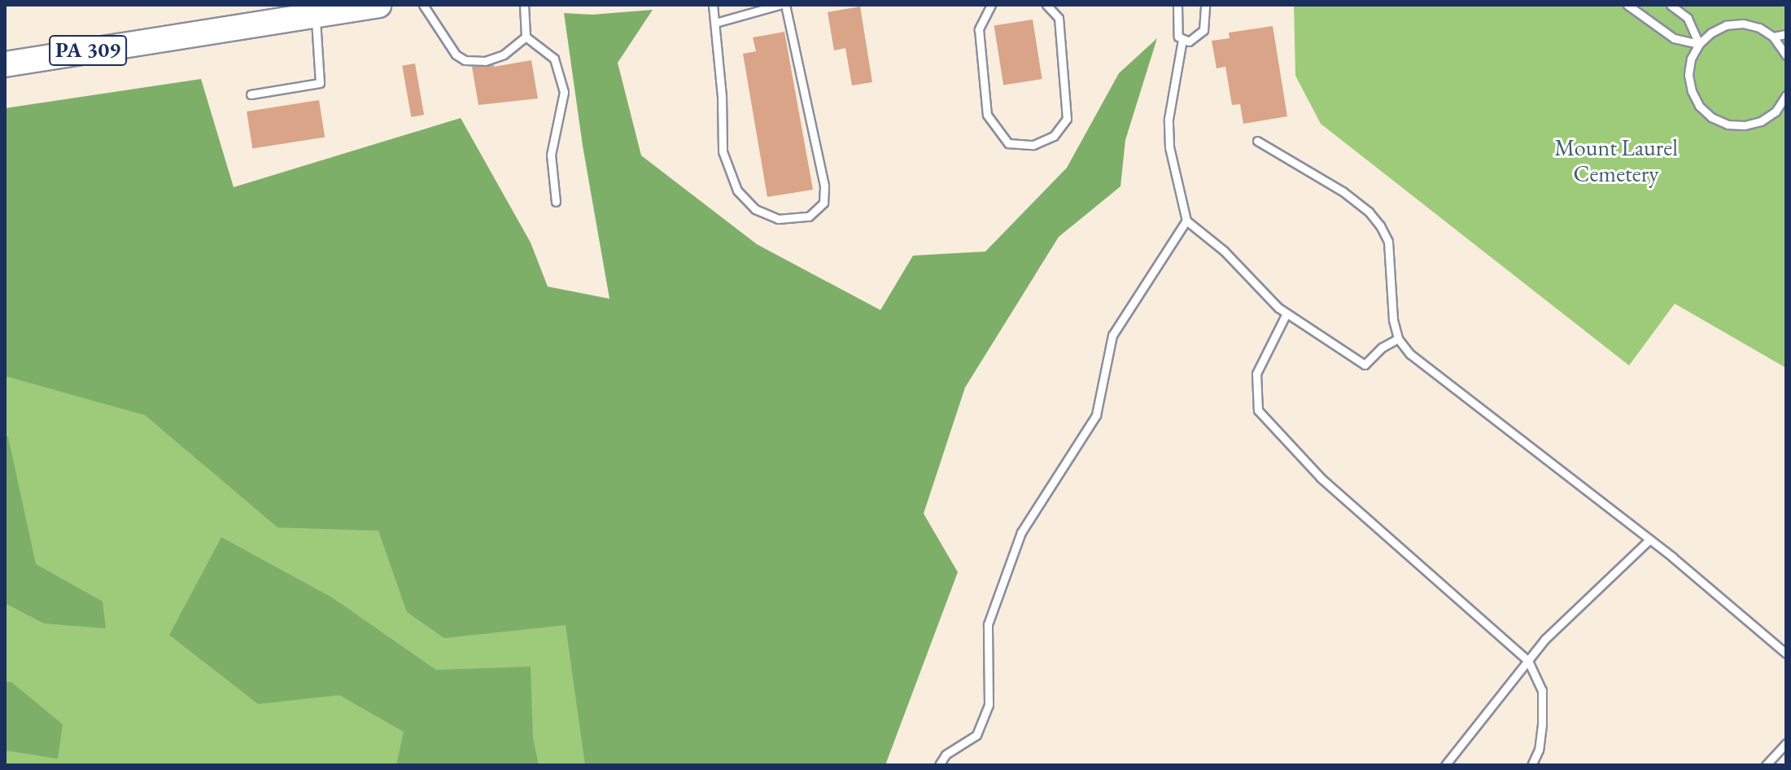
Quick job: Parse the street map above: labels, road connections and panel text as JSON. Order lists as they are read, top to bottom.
{
  "streets": {
    "highway": ["PA 309"]
  },
  "parks": ["Mount Laurel Cemetery"]
}
